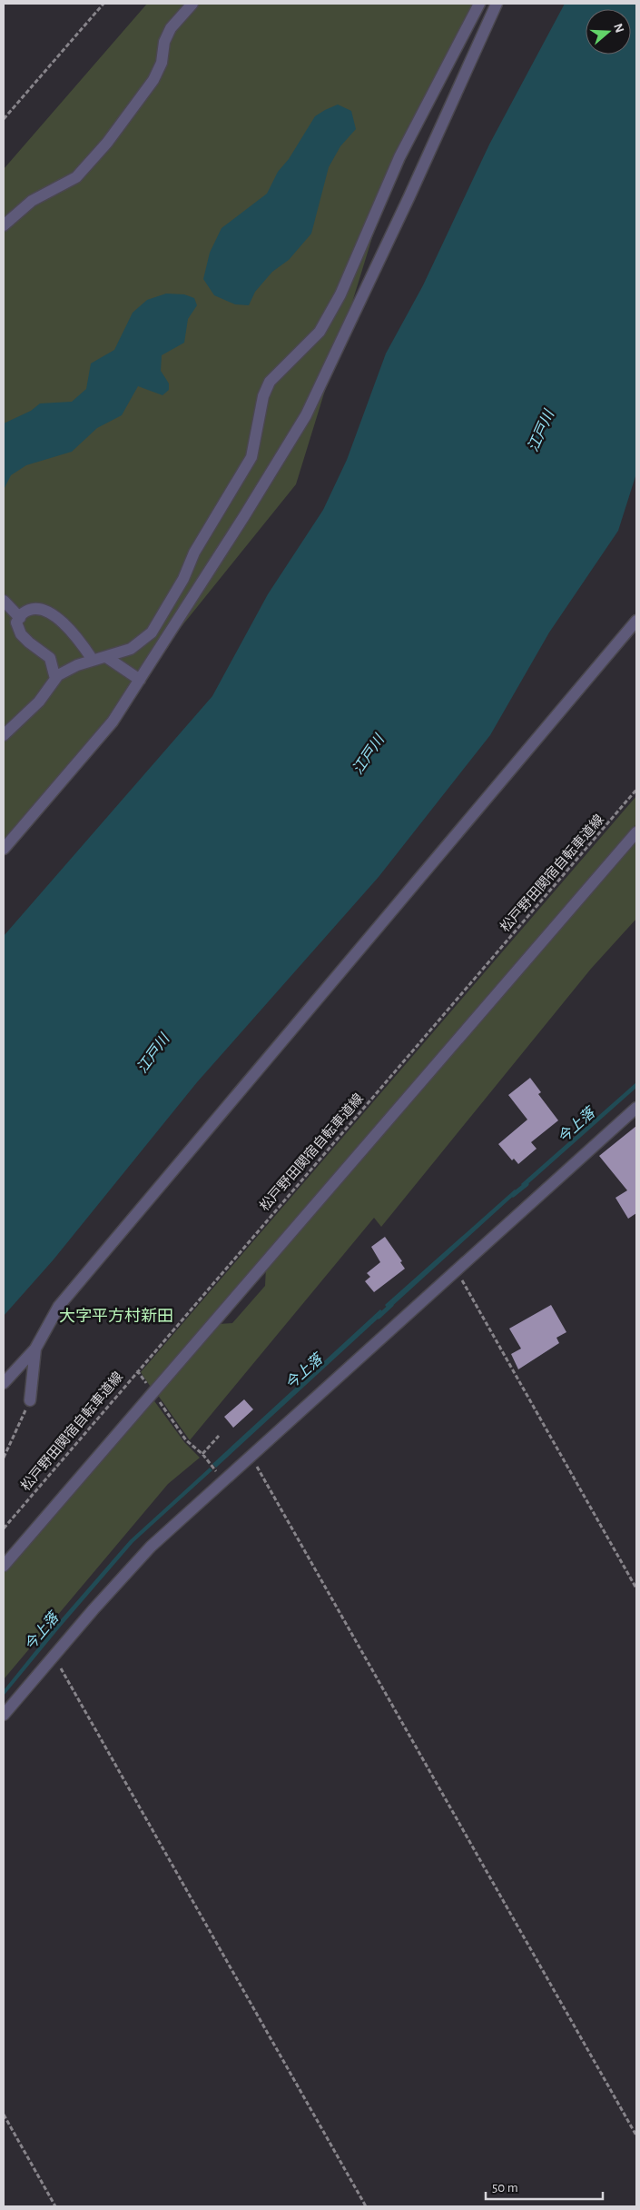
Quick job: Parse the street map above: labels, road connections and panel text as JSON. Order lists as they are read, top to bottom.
{
  "streets": {
    "path": ["松戸野田関宿自転車道線"]
  },
  "districts": ["大字平方村新田"],
  "water": ["江戸川", "今上落"],
  "scale_bar": "50 m",
  "north": "right"
}
